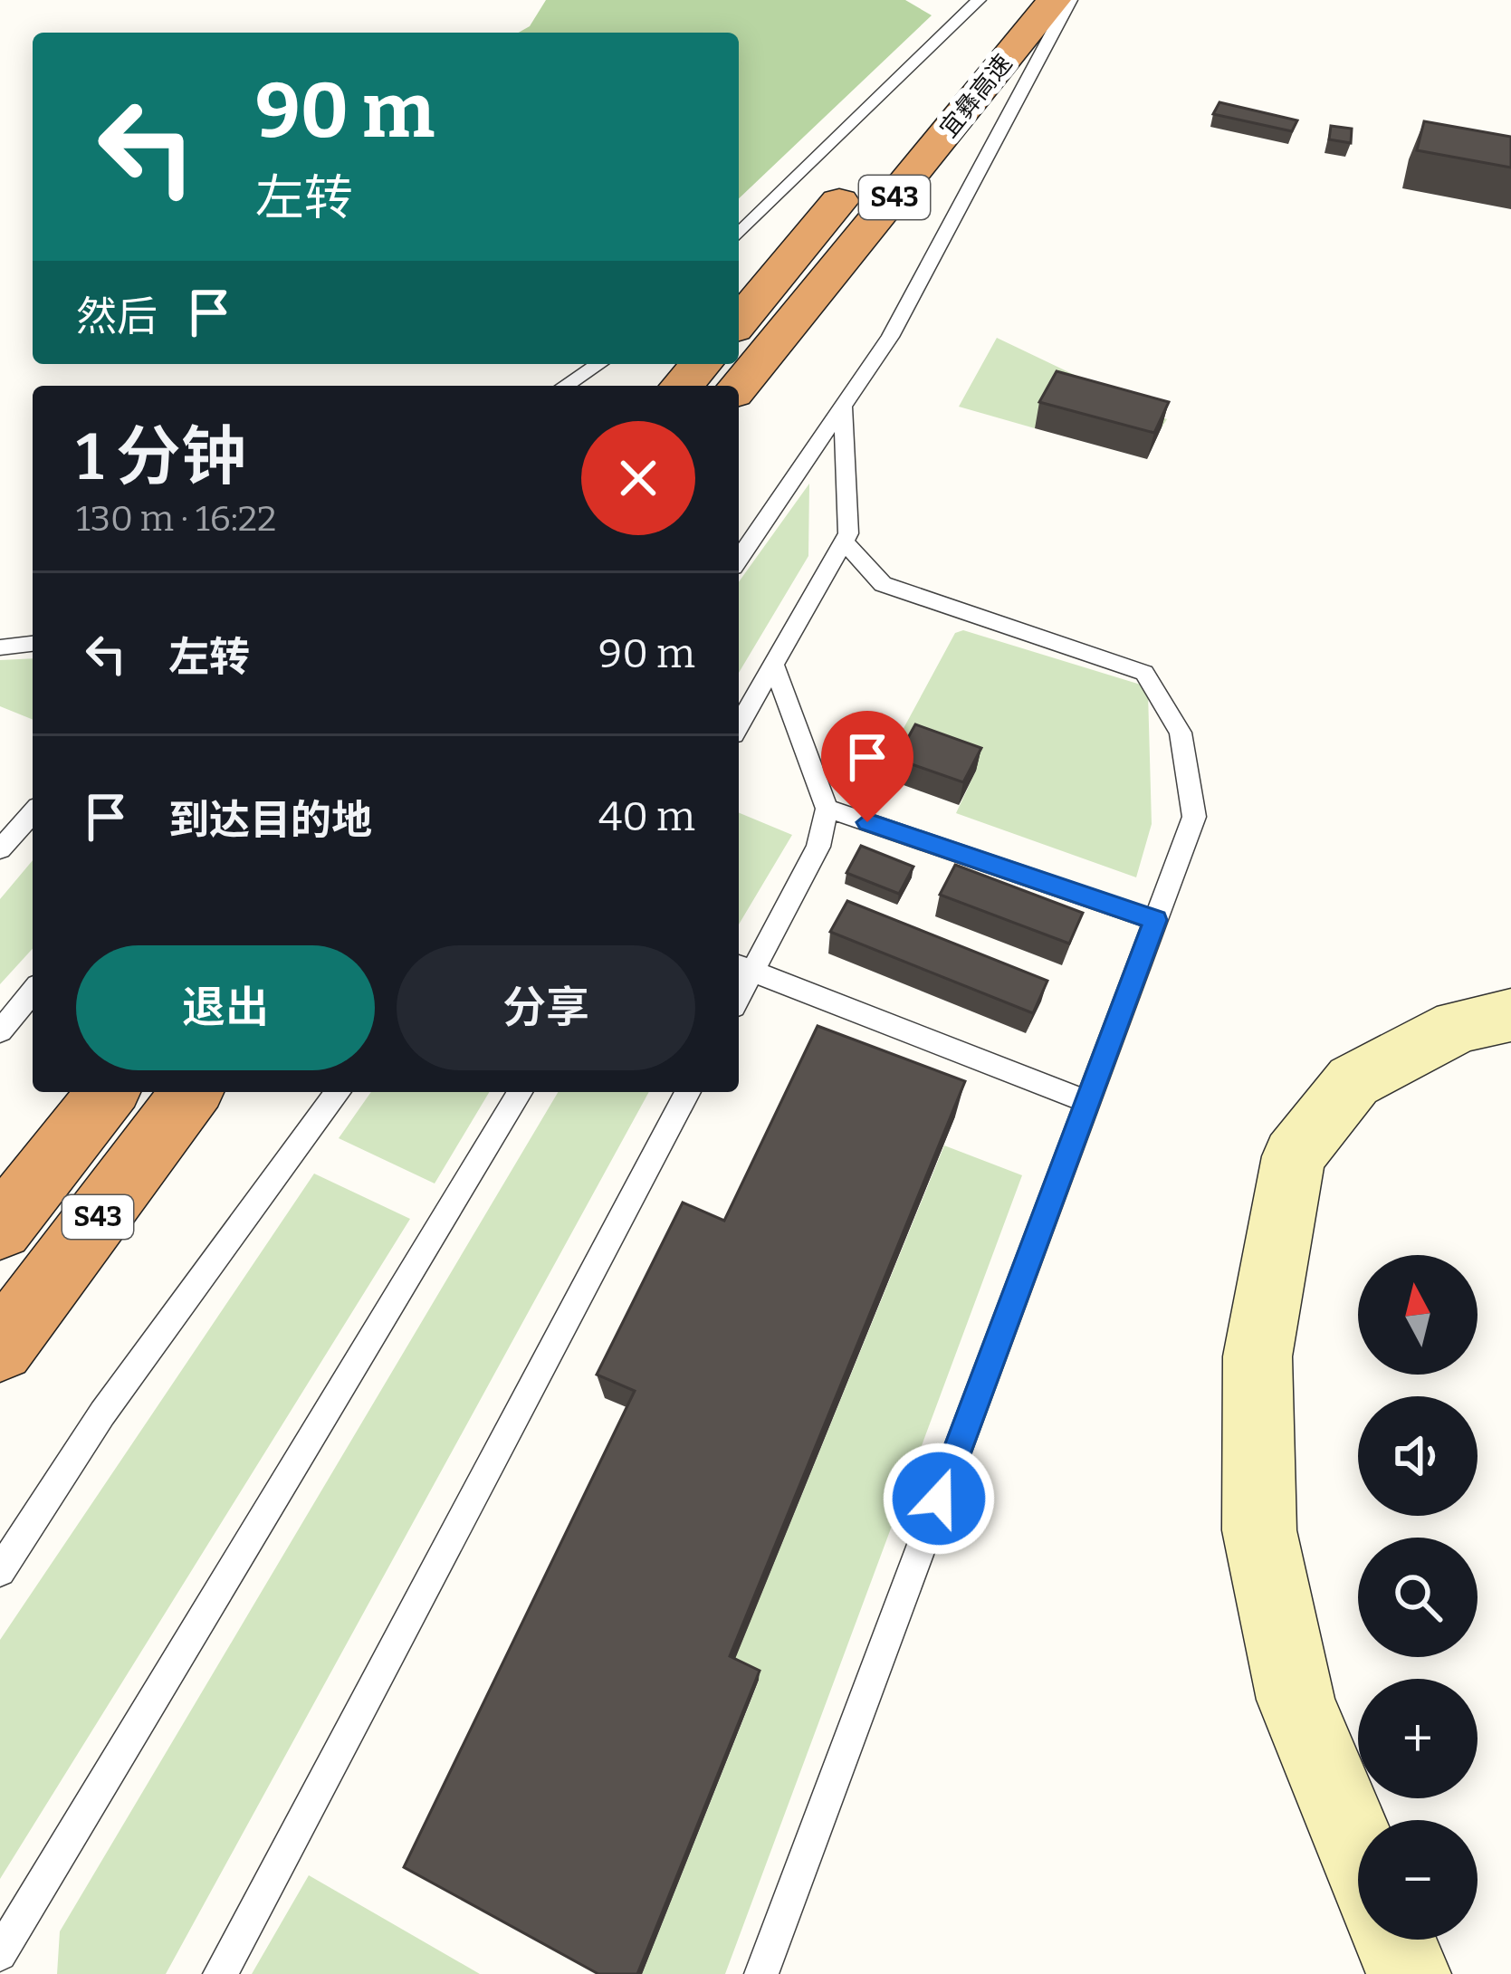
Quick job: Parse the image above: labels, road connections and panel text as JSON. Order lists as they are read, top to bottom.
{
  "streets": {
    "highway": ["宜彝高速", "S43"]
  },
  "north": "top",
  "page": {
    "turn": ["90 m", "左转"],
    "then": "然后",
    "heading": ["1 分钟", "130 m · 16:22"],
    "list": [
      {
        "name": "左转",
        "value": "90 m"
      },
      {
        "name": "到达目的地",
        "value": "40 m"
      }
    ],
    "buttons": ["退出", "分享"],
    "map_buttons": ["+", "−"]
  }
}
